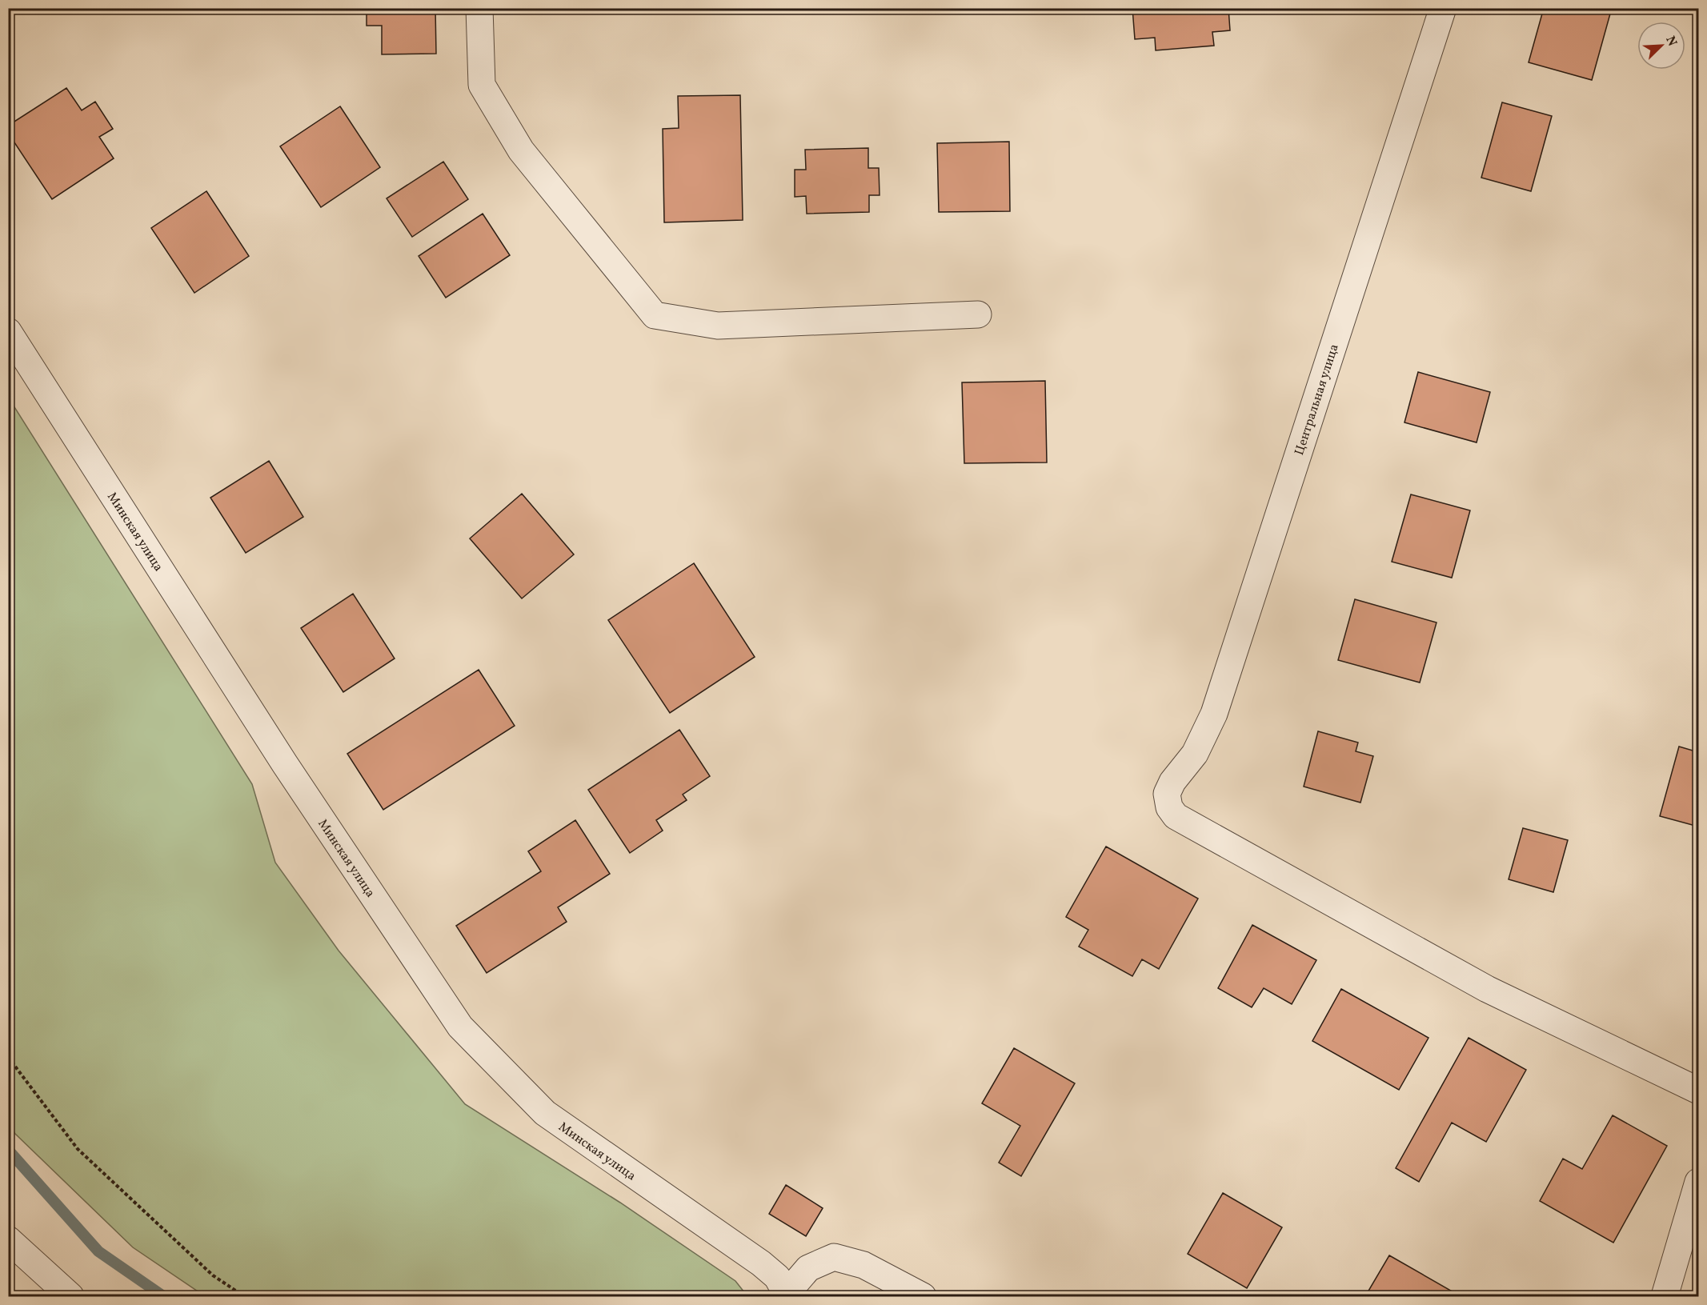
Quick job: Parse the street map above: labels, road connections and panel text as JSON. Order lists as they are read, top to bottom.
{
  "streets": {
    "street": ["Центральная улица", "Минская улица"]
  },
  "north": "top right"
}
